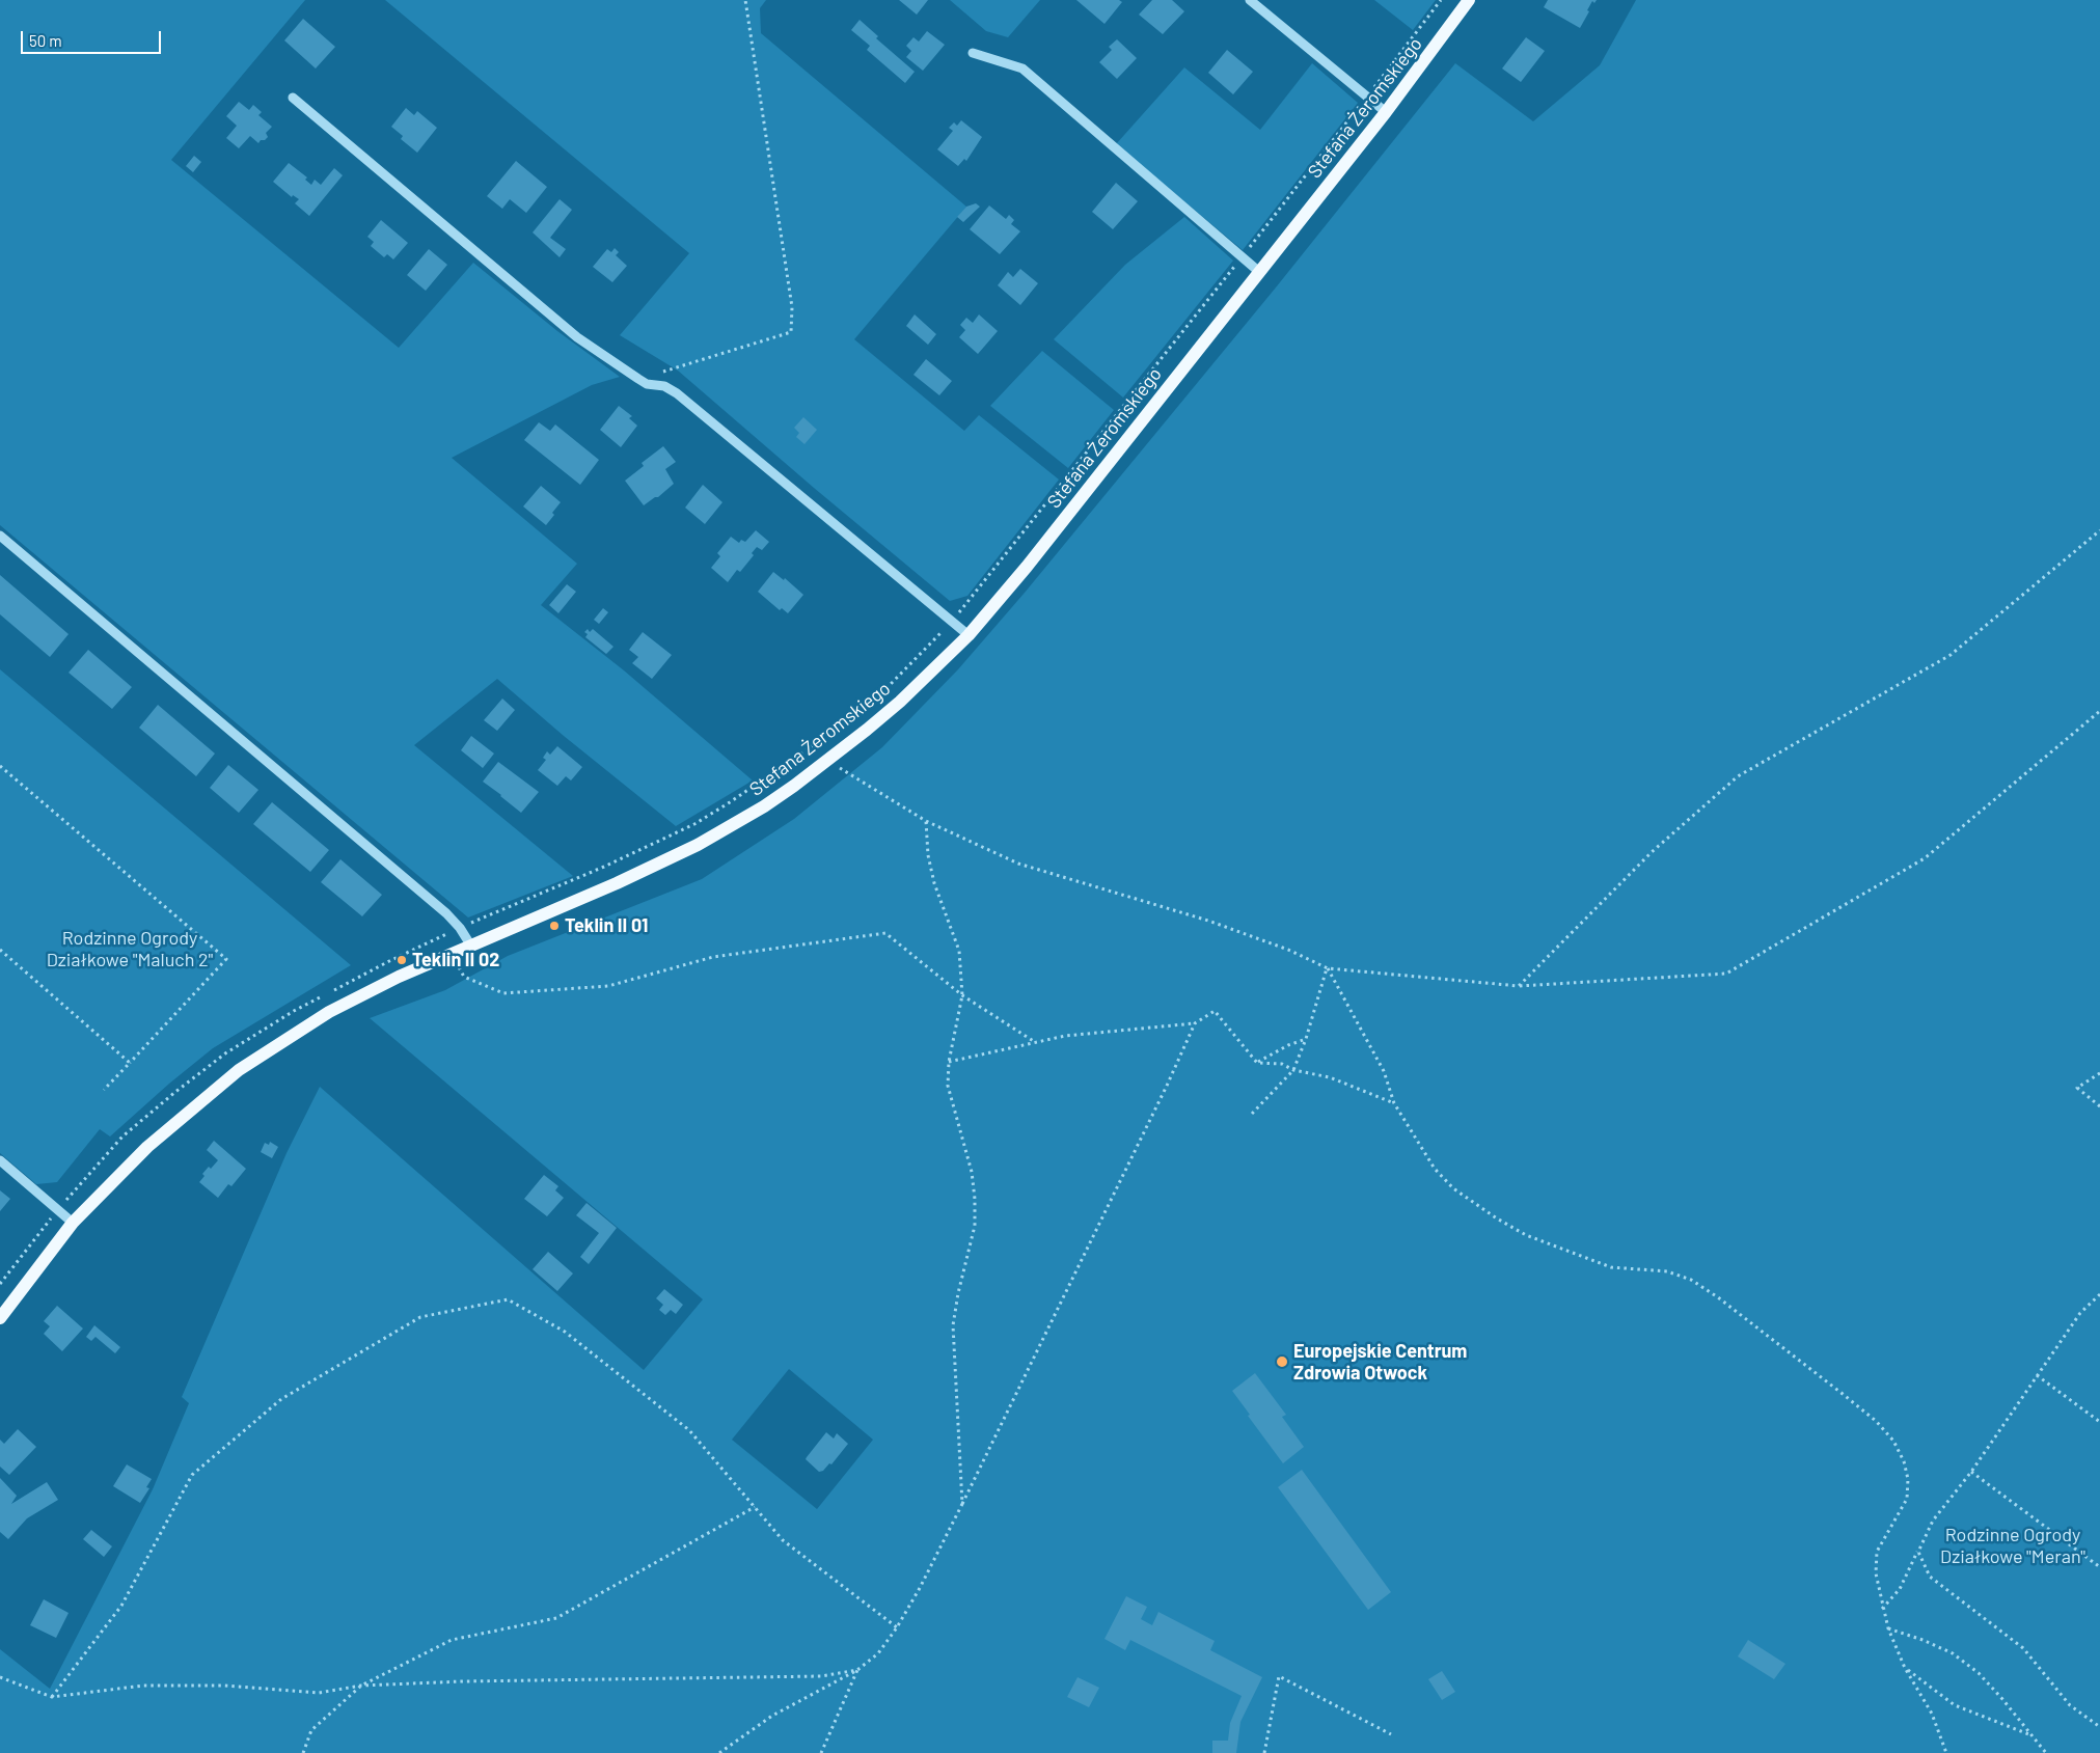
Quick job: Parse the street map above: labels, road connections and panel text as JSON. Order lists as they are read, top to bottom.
{
  "streets": {
    "main road": ["Stefana Żeromskiego"]
  },
  "parks": ["Rodzinne Ogrody Działkowe \"Maluch 2\"", "Rodzinne Ogrody Działkowe \"Meran\""],
  "places": ["Teklin II 01", "Teklin II 02", "Europejskie Centrum Zdrowia Otwock"],
  "scale_bar": "50 m"
}
